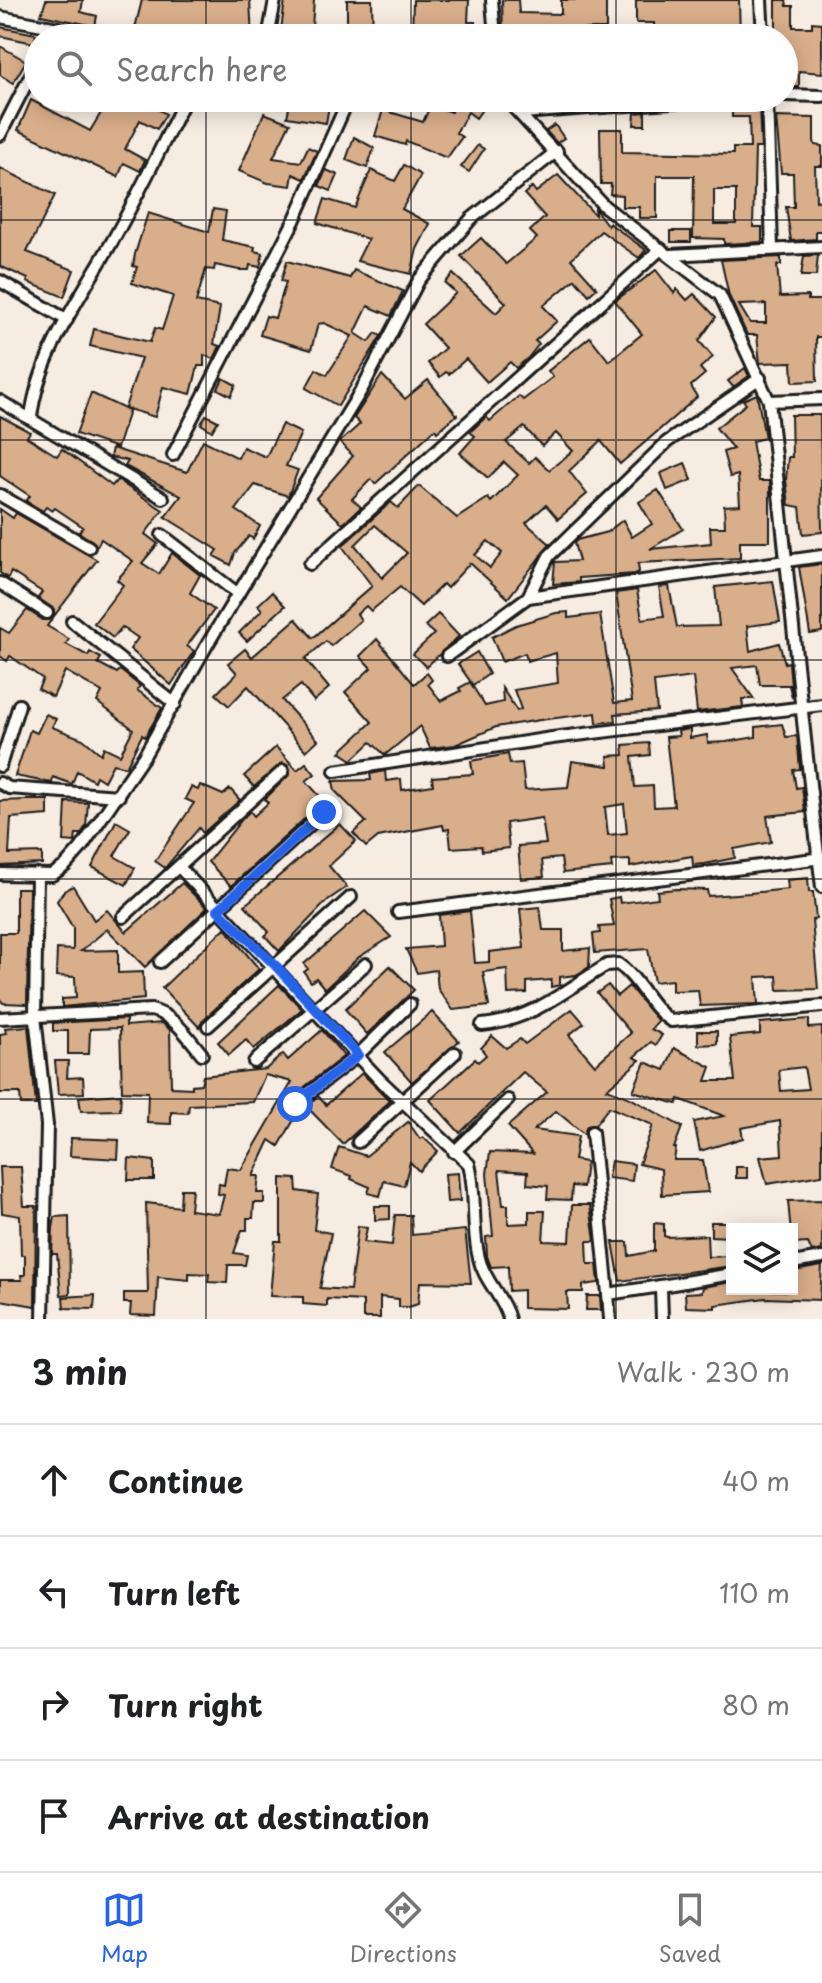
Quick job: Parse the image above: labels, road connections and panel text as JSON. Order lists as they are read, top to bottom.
{
  "page": {
    "search": "Search here",
    "heading": ["3 min", "Walk · 230 m"],
    "list": [
      ["Continue", "40 m"],
      ["Turn left", "110 m"],
      ["Turn right", "80 m"],
      "Arrive at destination"
    ],
    "nav": ["Map", "Directions", "Saved"]
  }
}
